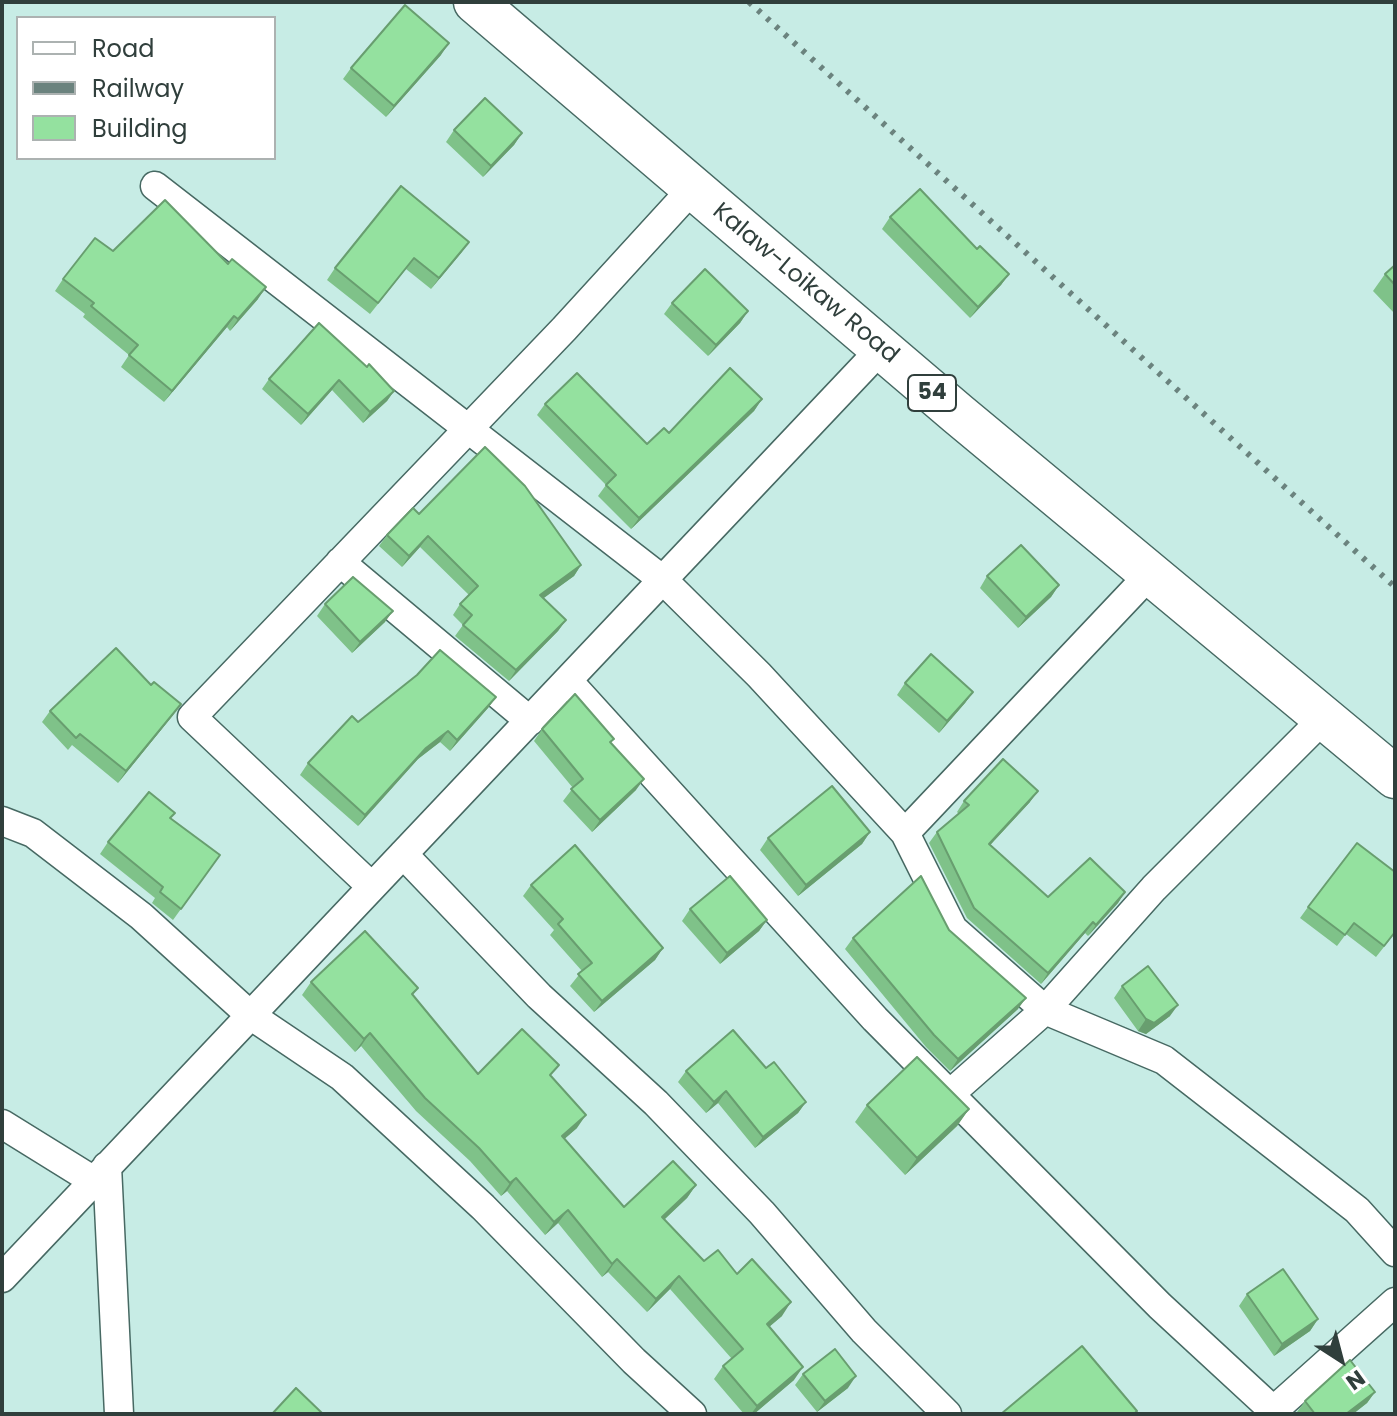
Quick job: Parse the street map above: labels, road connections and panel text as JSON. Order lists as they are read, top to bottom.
{
  "streets": {
    "main road": ["Kalaw-Loikaw Road", "54"]
  },
  "legend": ["Road", "Railway", "Building"],
  "north": "bottom right"
}
